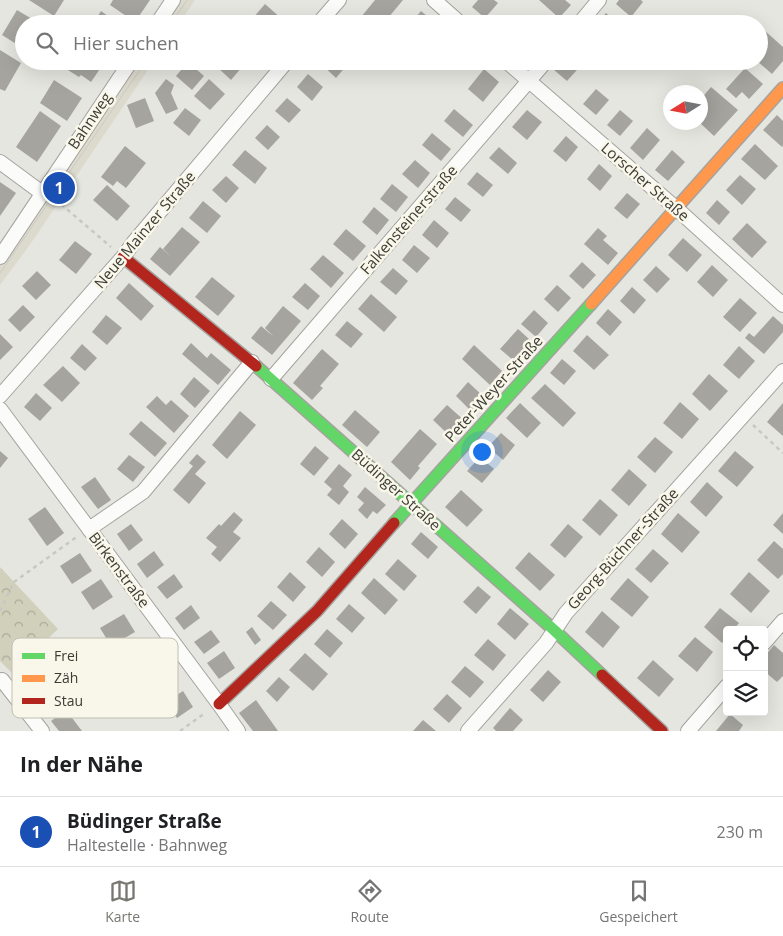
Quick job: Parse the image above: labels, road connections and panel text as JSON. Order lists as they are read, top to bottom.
{
  "streets": {
    "street": [
      "Bahnweg",
      "Lorscher Straße",
      "Falkensteinerstraße",
      "Neue Mainzer Straße",
      "Peter-Weyer-Straße",
      "Büdinger Straße",
      "Georg-Büchner-Straße",
      "Birkenstraße"
    ]
  },
  "crossings": [
    ["Lorscher Straße", "Falkensteinerstraße"],
    ["Lorscher Straße", "Peter-Weyer-Straße"],
    ["Falkensteinerstraße", "Büdinger Straße"],
    ["Neue Mainzer Straße", "Büdinger Straße"],
    ["Peter-Weyer-Straße", "Büdinger Straße"],
    ["Peter-Weyer-Straße", "Birkenstraße"],
    ["Büdinger Straße", "Georg-Büchner-Straße"]
  ],
  "legend": ["Frei", "Zäh", "Stau"],
  "north": "left",
  "page": {
    "search": "Hier suchen",
    "pins": "1",
    "heading": "In der Nähe",
    "list": [
      {
        "mark": "1",
        "name": "Büdinger Straße",
        "note": "Haltestelle · Bahnweg",
        "value": "230 m"
      }
    ],
    "nav": ["Karte", "Route", "Gespeichert"]
  }
}
